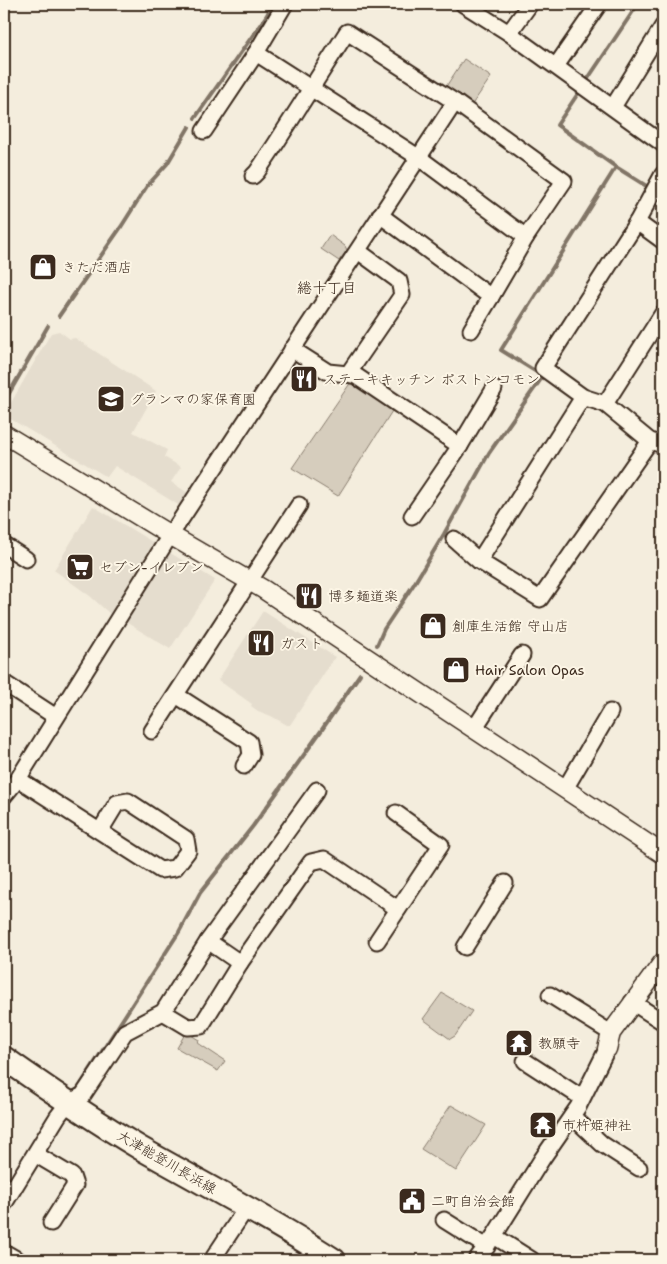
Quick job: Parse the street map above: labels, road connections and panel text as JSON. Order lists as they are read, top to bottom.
{
  "streets": {
    "main road": ["大津能登川長浜線"]
  },
  "districts": ["綣十丁目"],
  "places": {
    "shop": ["きただ酒店", "創庫生活館 守山店", "Hair Salon Opas"],
    "restaurant": ["ステーキキッチン ボストンコモン", "博多麺道楽", "ガスト"],
    "school or university": ["グランマの家保育園"],
    "supermarket": ["セブン-イレブン"],
    "temple": ["教願寺", "市杵姫神社"],
    "public building": ["二町自治会館"]
  }
}
